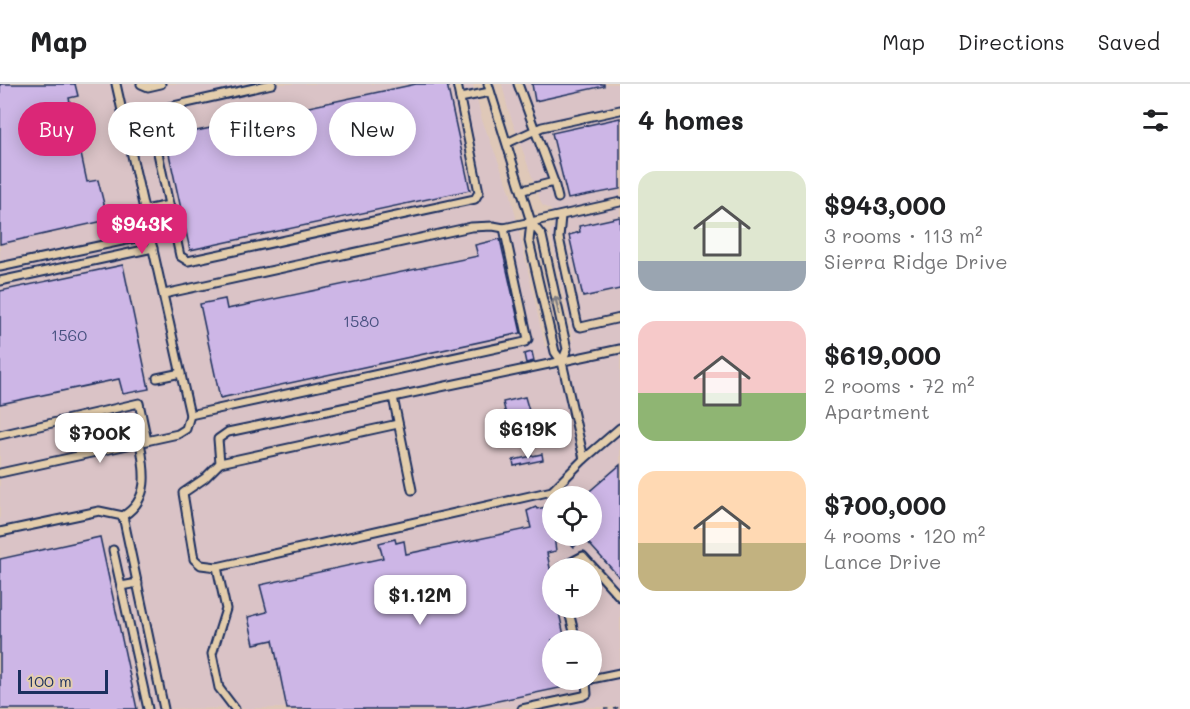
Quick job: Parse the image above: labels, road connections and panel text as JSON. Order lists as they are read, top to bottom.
{
  "house_numbers": ["1580", "1560"],
  "scale_bar": "100 m",
  "page": {
    "header": "Map",
    "nav": ["Map", "Directions", "Saved"],
    "heading": "4 homes",
    "chip": [
      "Buy",
      "Rent",
      "Filters",
      "New"
    ],
    "list": [
      {
        "name": "$943,000",
        "note": "3 rooms · 113 m² · Sierra Ridge Drive"
      },
      {
        "name": "$619,000",
        "note": "2 rooms · 72 m² · Apartment"
      },
      {
        "name": "$700,000",
        "note": "4 rooms · 120 m² · Lance Drive"
      }
    ],
    "price": [
      "$943K",
      "$619K",
      "$700K",
      "$1.12M"
    ],
    "map_buttons": ["+", "−"],
    "scale": "100 m"
  }
}
